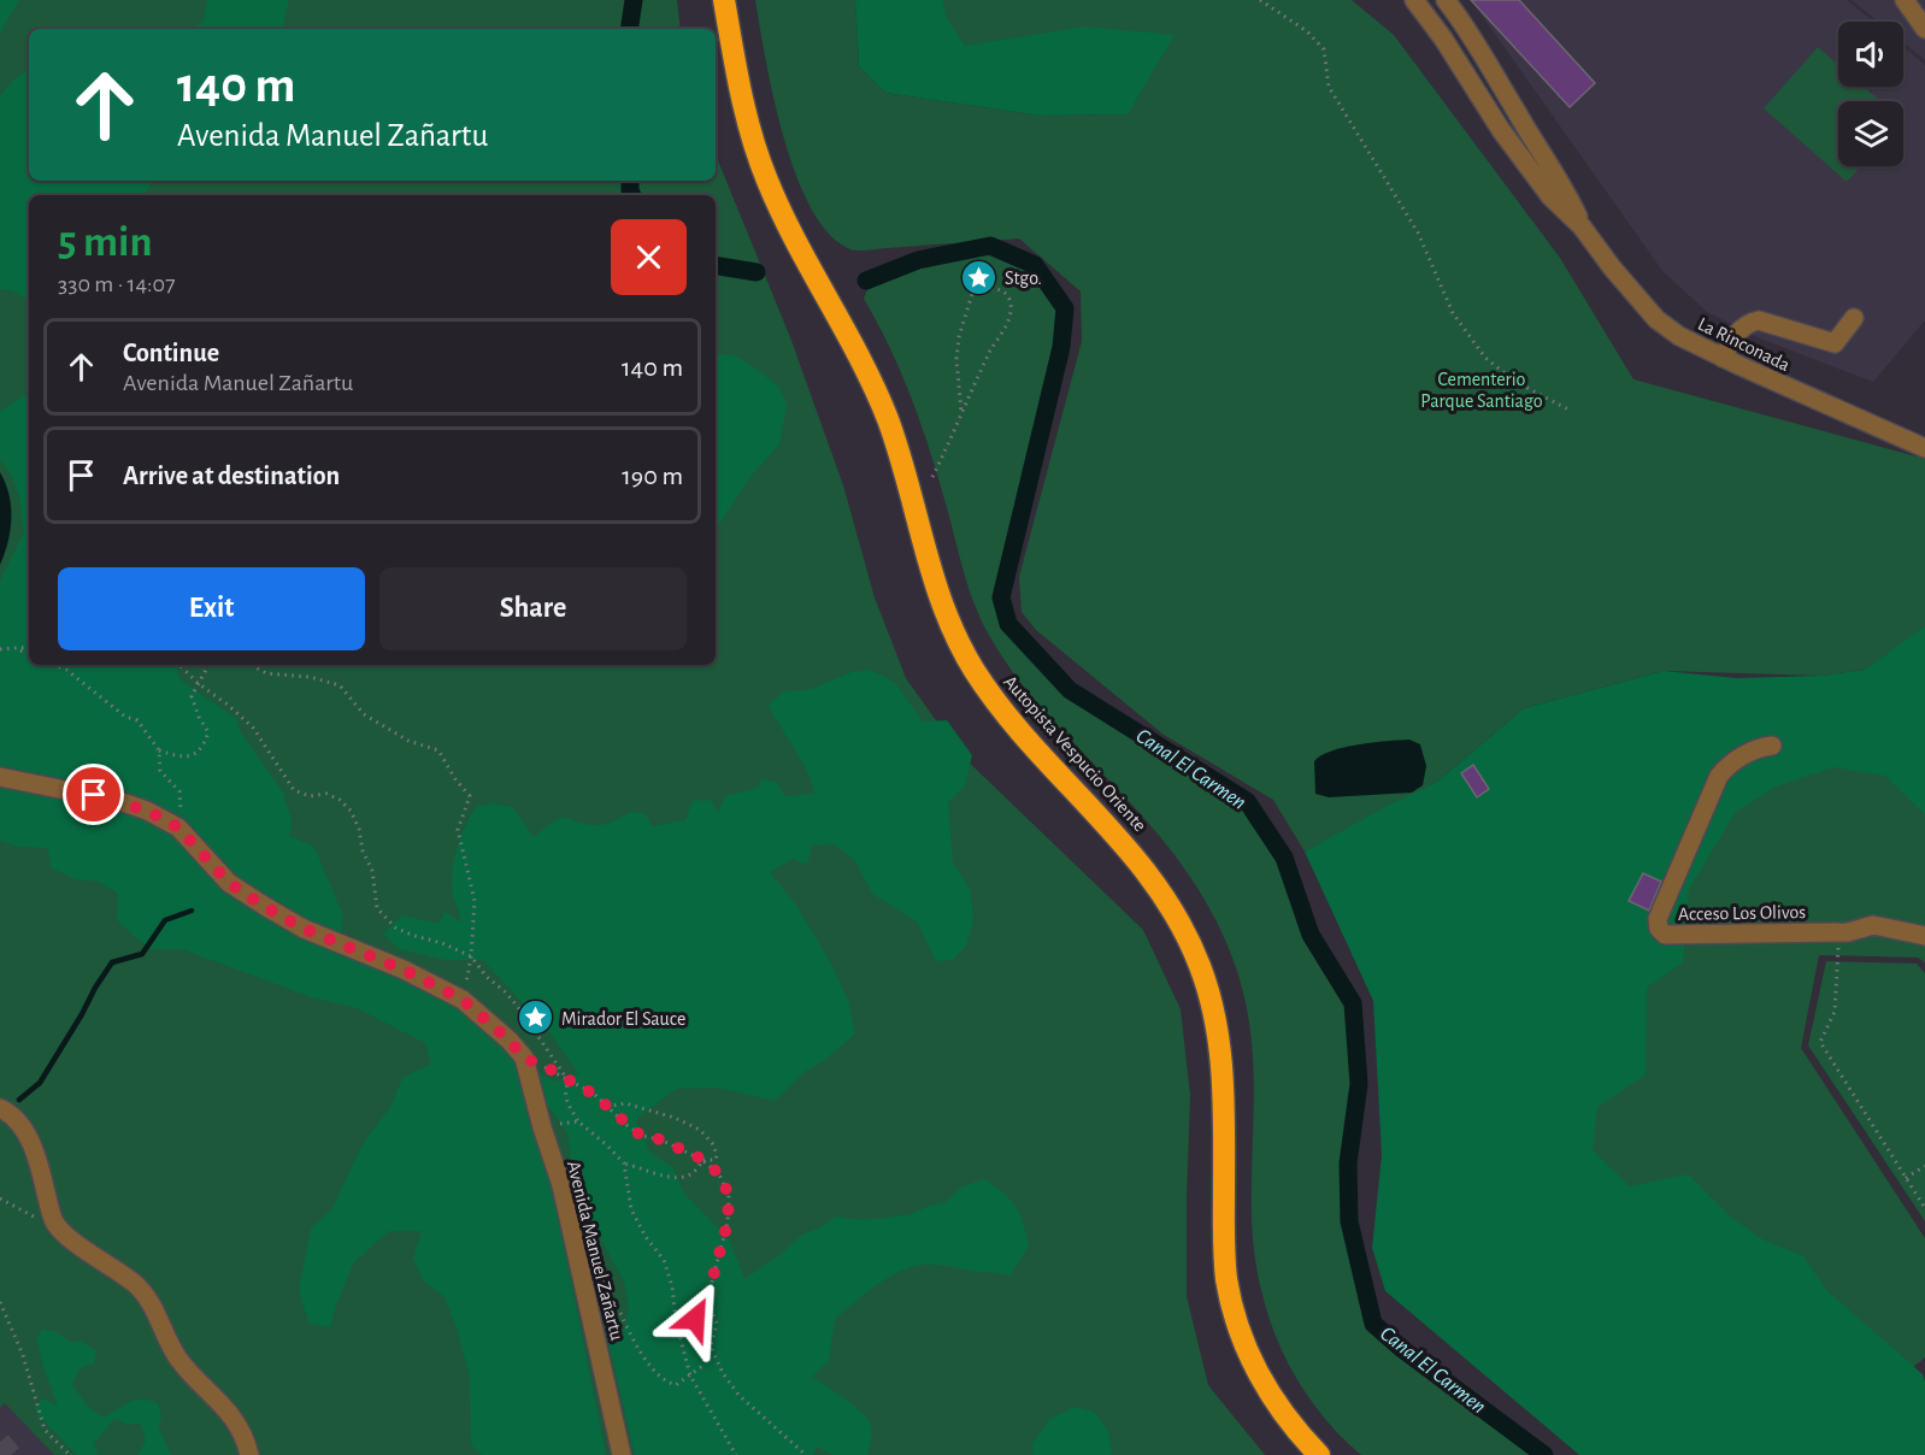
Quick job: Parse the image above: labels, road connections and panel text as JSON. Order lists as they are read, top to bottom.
{
  "streets": {
    "highway": ["Autopista Vespucio Oriente"],
    "street": ["La Rinconada", "Acceso Los Olivos", "Avenida Manuel Zañartu"]
  },
  "water": ["Canal El Carmen"],
  "parks": ["Cementerio Parque Santiago"],
  "places": {
    "place": ["Stgo.", "Mirador El Sauce"]
  },
  "page": {
    "turn": ["140 m", "Avenida Manuel Zañartu"],
    "heading": ["5 min", "330 m · 14:07"],
    "list": [
      {
        "name": "Continue",
        "note": "Avenida Manuel Zañartu",
        "value": "140 m"
      },
      {
        "name": "Arrive at destination",
        "value": "190 m"
      }
    ],
    "buttons": ["Exit", "Share"]
  }
}
